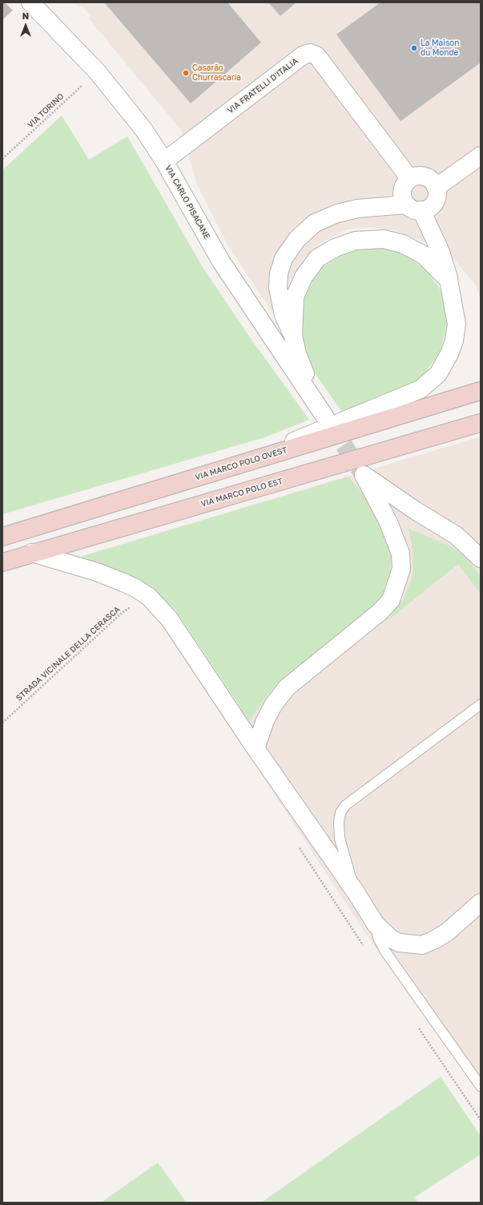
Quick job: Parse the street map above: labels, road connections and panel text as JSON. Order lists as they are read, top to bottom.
{
  "streets": {
    "street": [
      "VIA FRATELLI D'ITALIA",
      "VIA CARLO PISACANE",
      "VIA MARCO POLO OVEST",
      "VIA MARCO POLO EST"
    ],
    "path": ["VIA TORINO", "STRADA VICINALE DELLA CERASCA"]
  },
  "crossings": [
    ["VIA FRATELLI D'ITALIA", "VIA CARLO PISACANE"],
    ["VIA TORINO", "VIA CARLO PISACANE"]
  ],
  "places": ["La Maison du Monde", "Casarão Churrascaria"],
  "north": "top"
}
